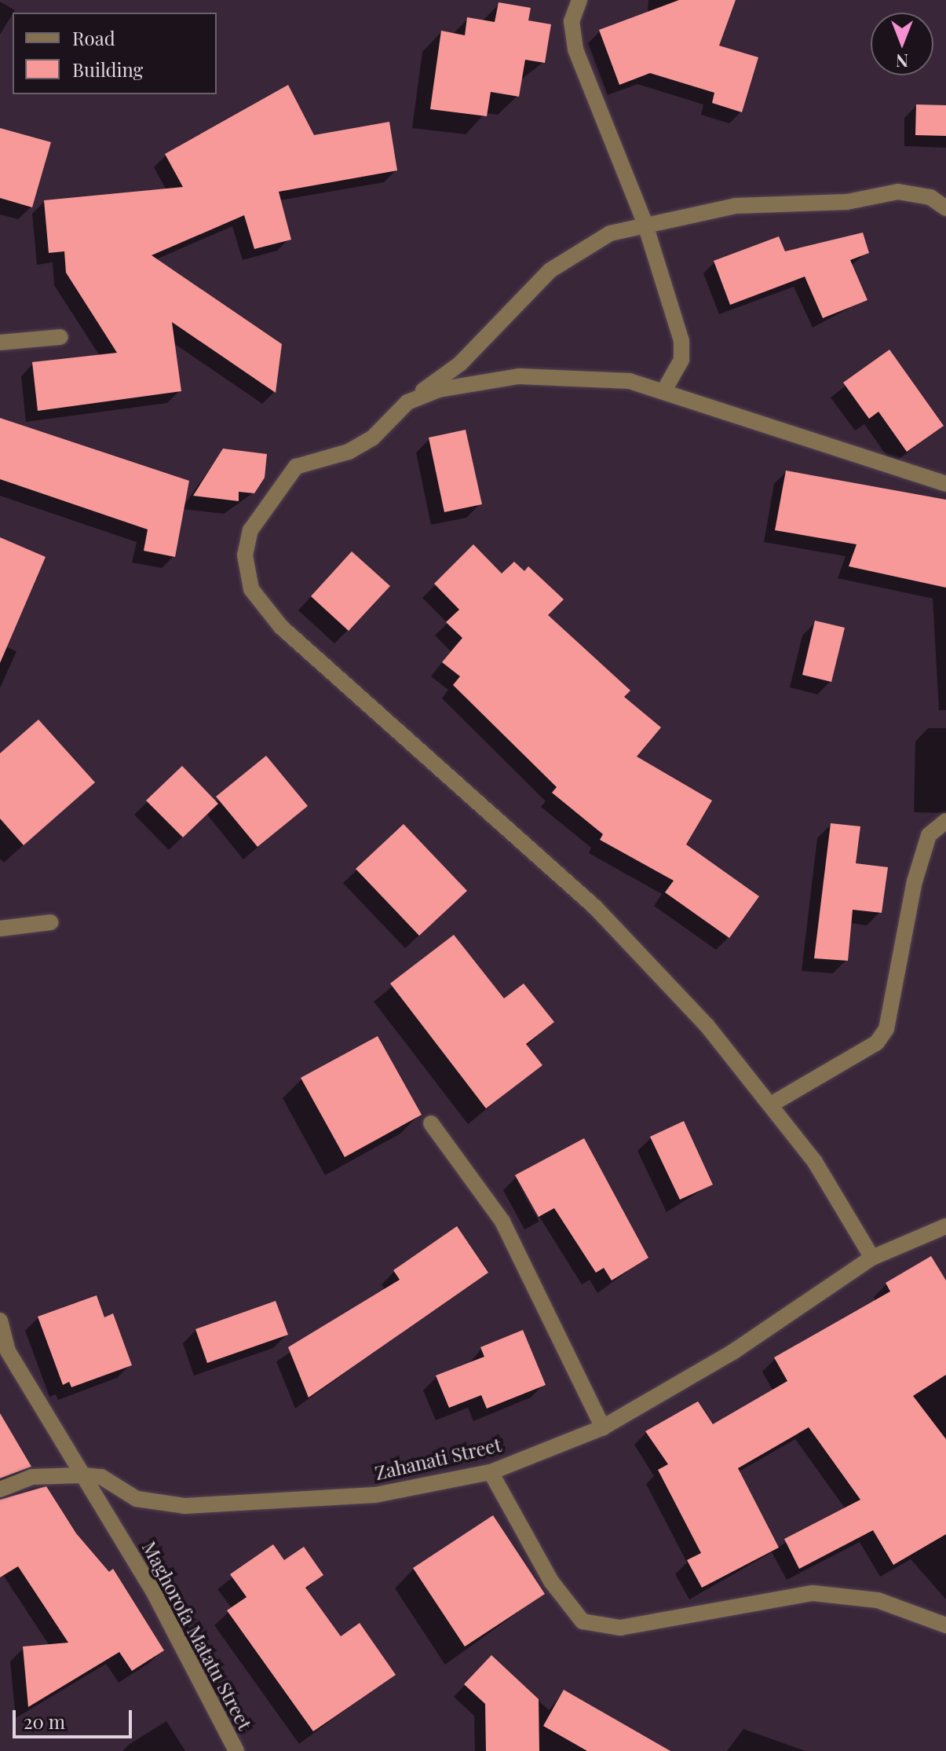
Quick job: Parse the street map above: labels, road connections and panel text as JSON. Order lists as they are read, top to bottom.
{
  "streets": {
    "street": ["Zahanati Street", "Maghorofa Matatu Street"]
  },
  "crossings": [
    ["Zahanati Street", "Maghorofa Matatu Street"]
  ],
  "legend": ["Road", "Building"],
  "scale_bar": "20 m",
  "north": "bottom"
}
